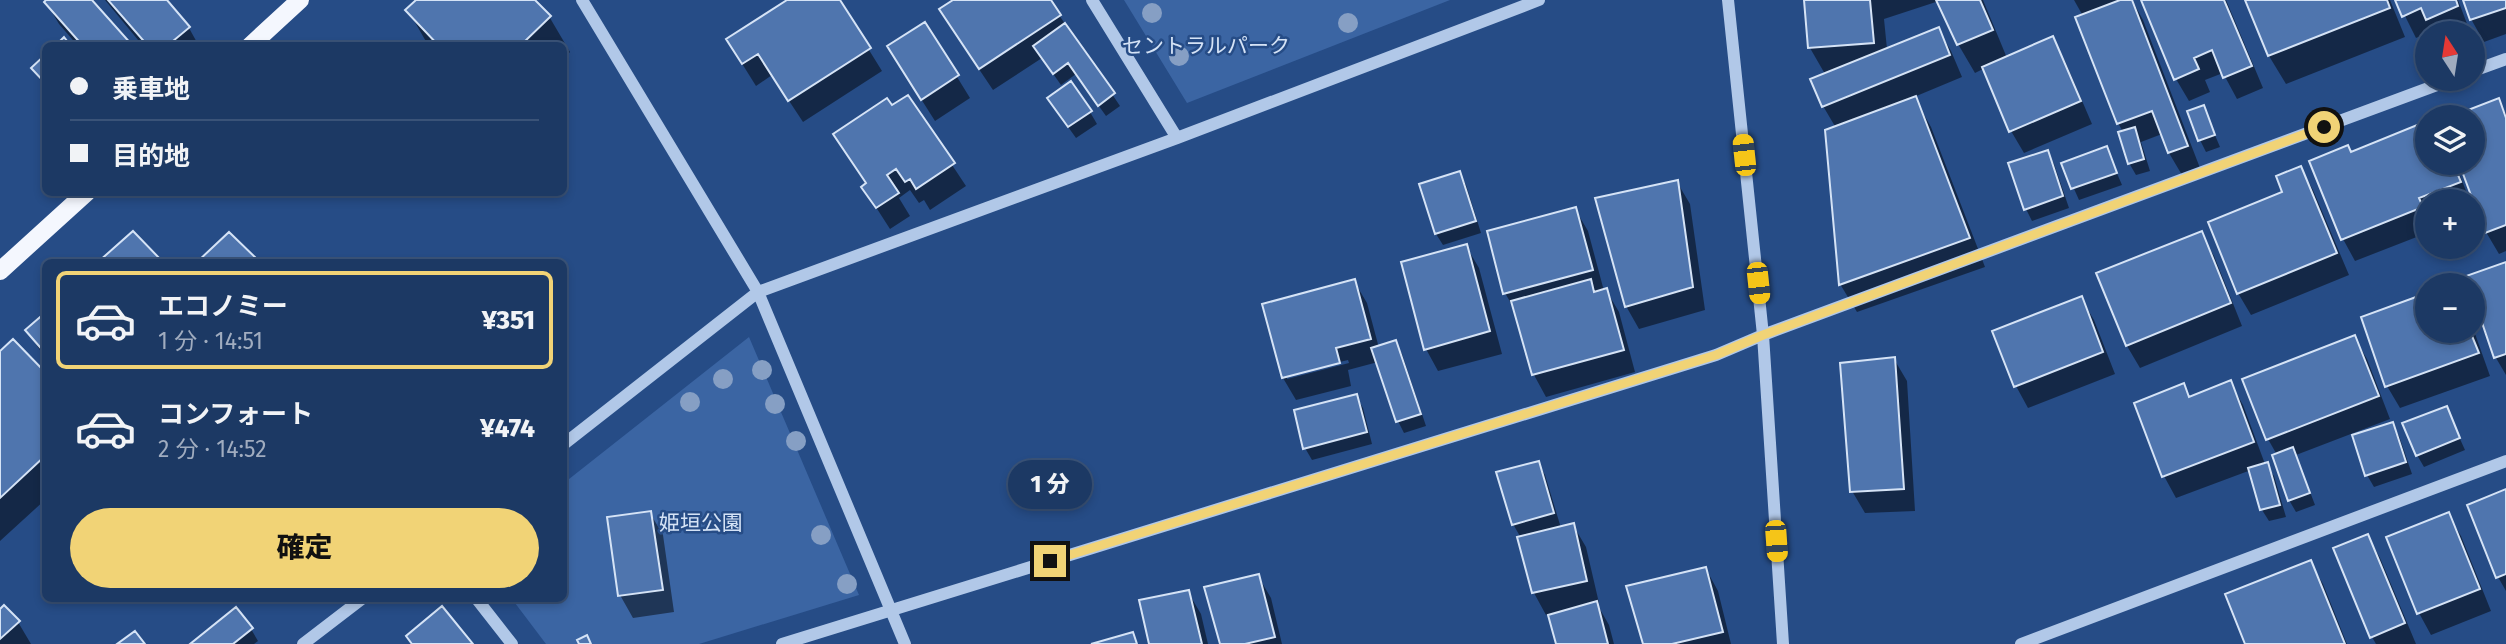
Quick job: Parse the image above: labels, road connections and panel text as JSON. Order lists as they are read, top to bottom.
{
  "parks": ["セントラルパーク", "姫垣公園"],
  "north": "top",
  "page": {
    "map_buttons": ["+", "−"],
    "banner": ["乗車地", "目的地"],
    "list": [
      {
        "name": "エコノミー",
        "note": "1 分 · 14:51",
        "value": "¥351"
      },
      {
        "name": "コンフォート",
        "note": "2 分 · 14:52",
        "value": "¥474"
      }
    ],
    "bubble": "1 分",
    "buttons": "確定"
  }
}
